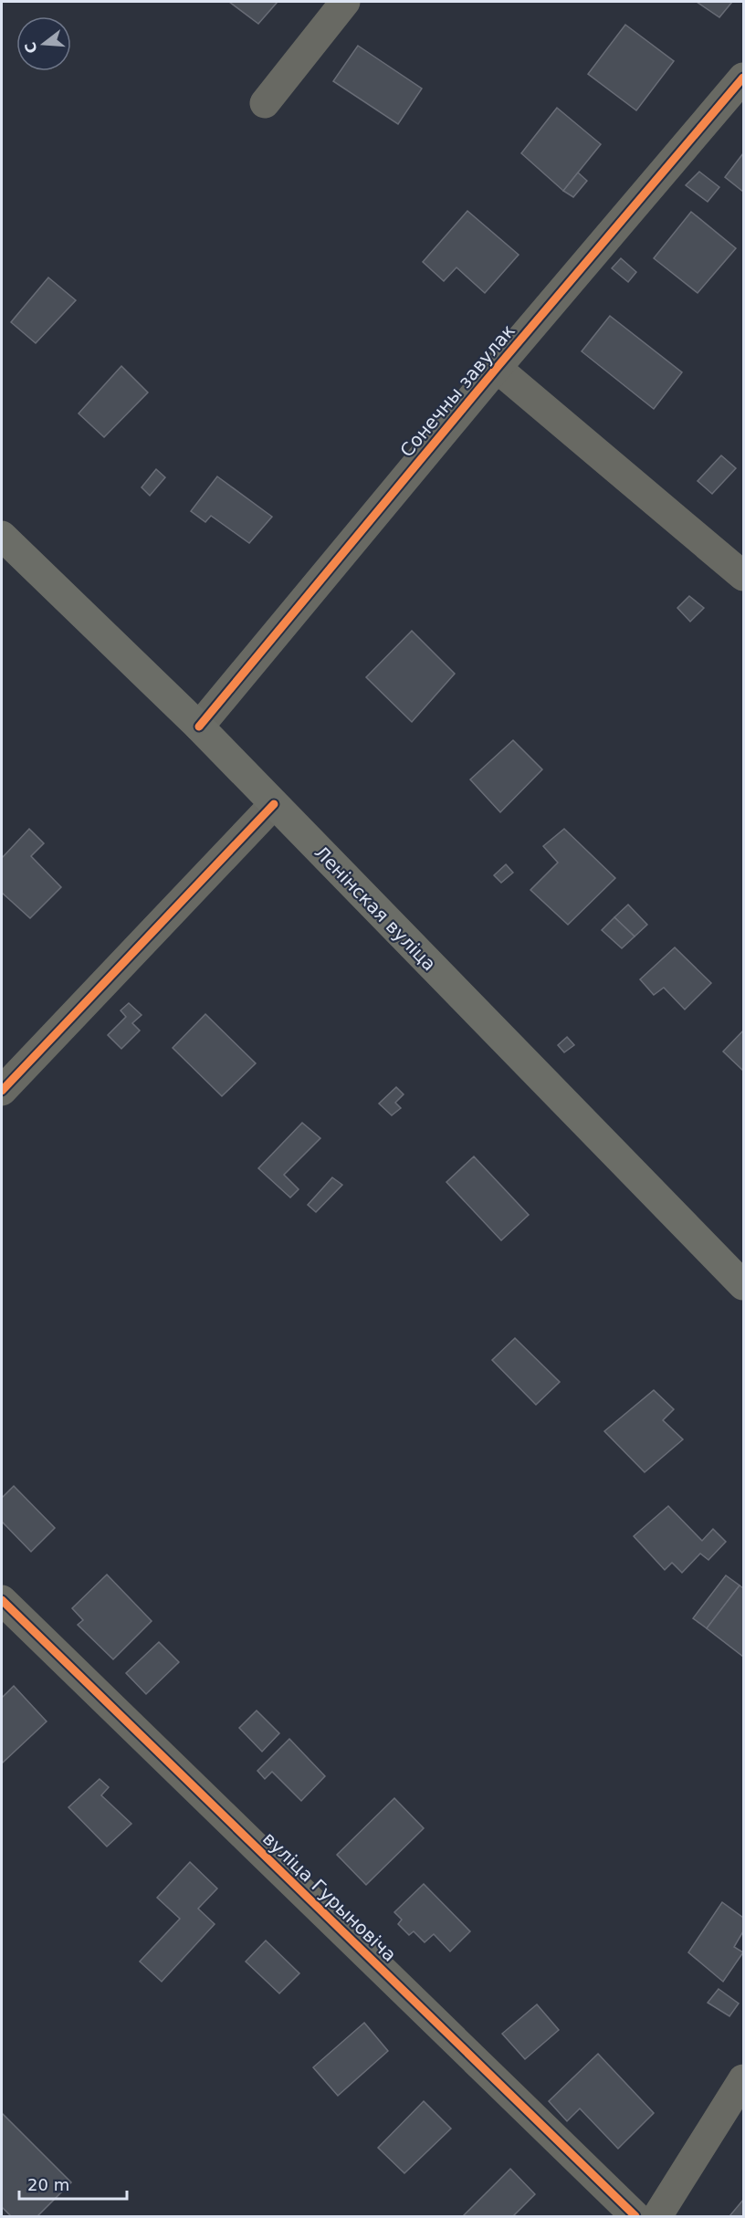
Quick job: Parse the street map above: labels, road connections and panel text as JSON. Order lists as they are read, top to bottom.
{
  "streets": {
    "main road": ["Ленінская вуліца"],
    "street": ["Сонечны завулак", "вуліца Гурыновіча"]
  },
  "crossings": [
    ["Сонечны завулак", "Ленінская вуліца"]
  ],
  "scale_bar": "20 m",
  "north": "left"
}
